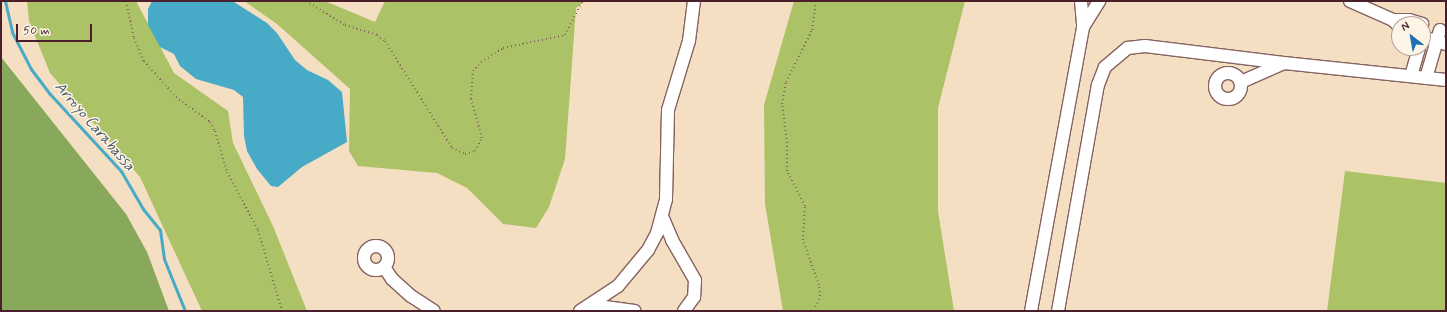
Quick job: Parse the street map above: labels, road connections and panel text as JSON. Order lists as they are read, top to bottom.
{
  "water": ["Arroyo Carabassa"],
  "scale_bar": "50 m",
  "north": "top left"
}
